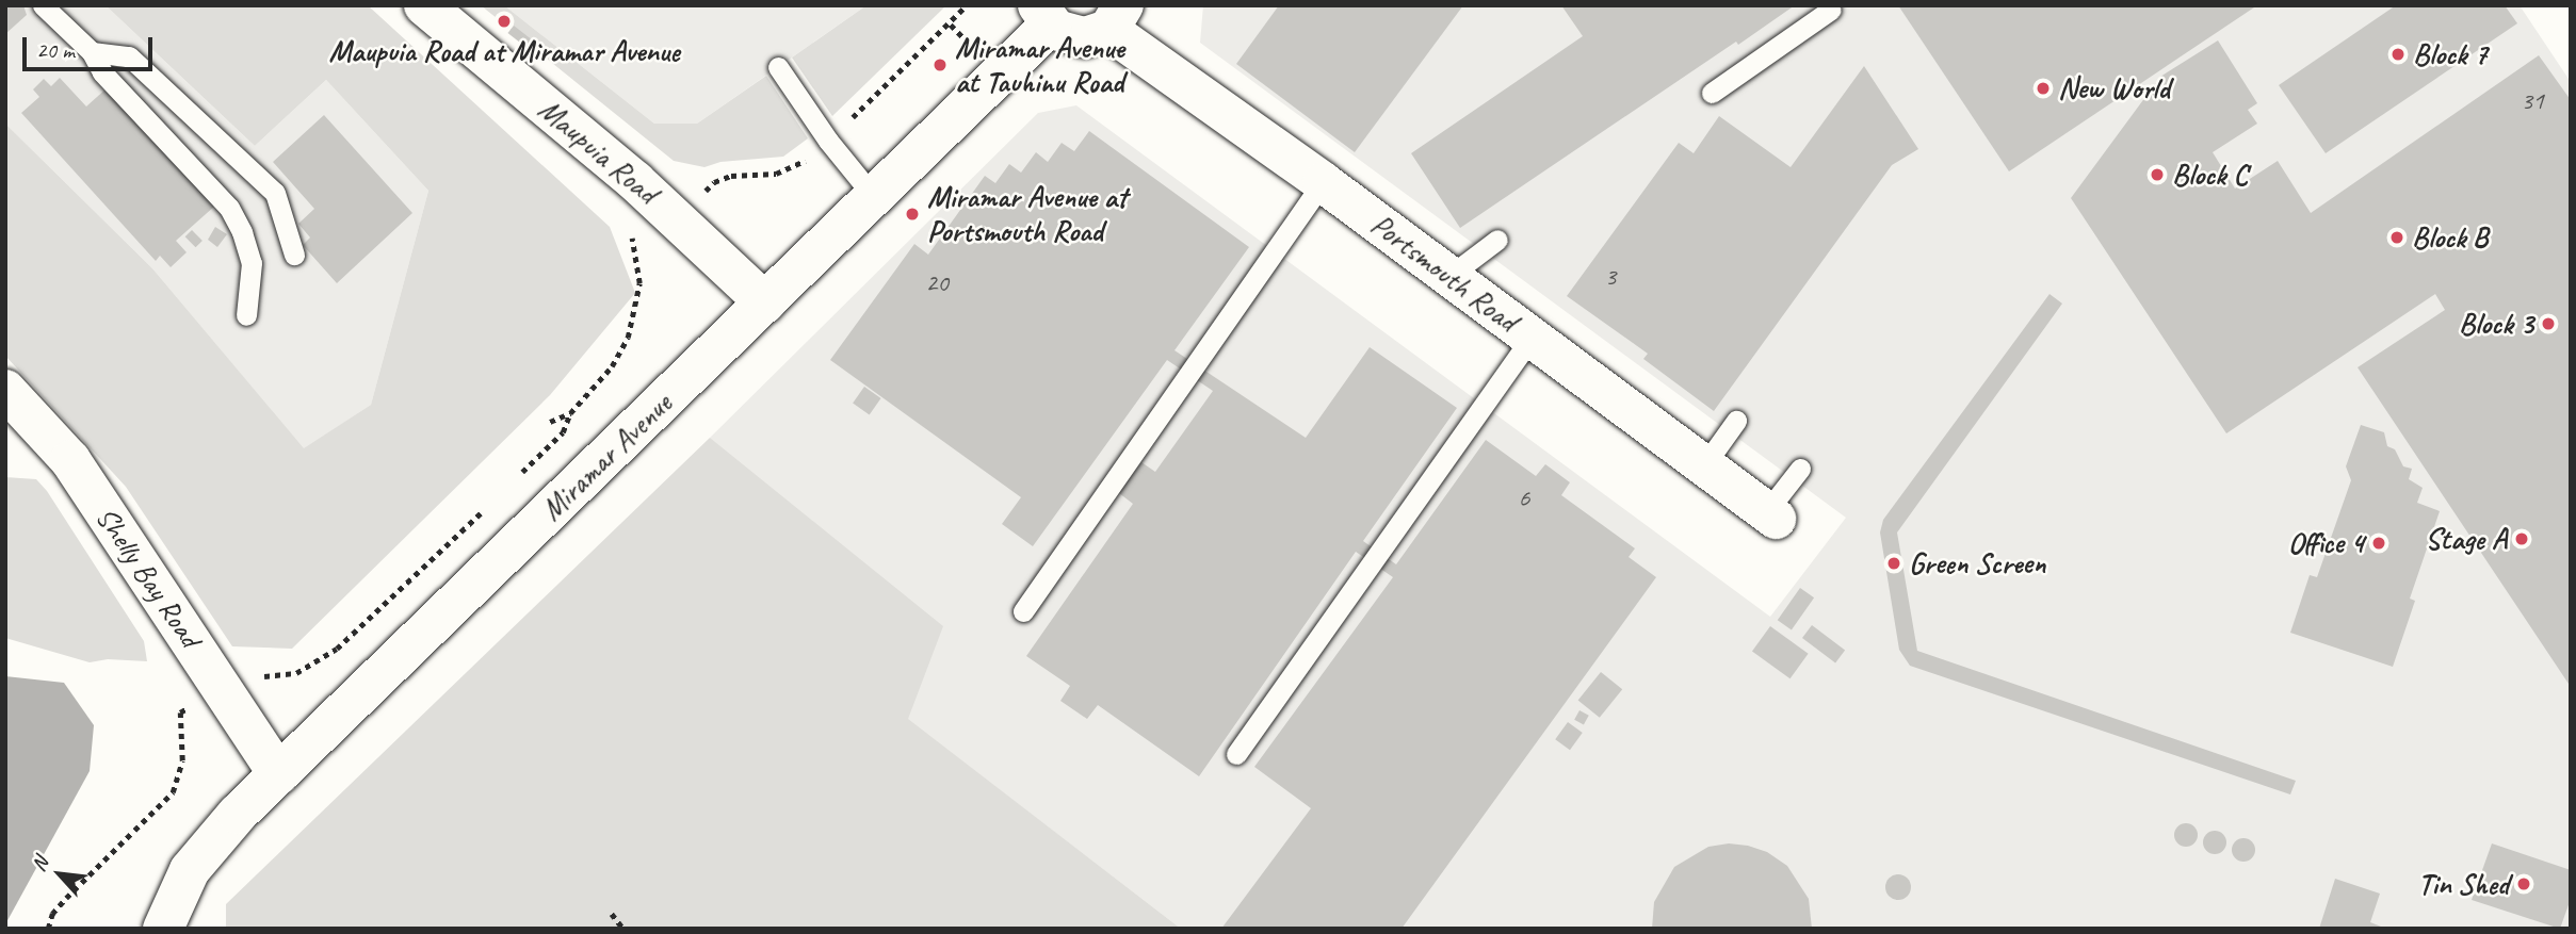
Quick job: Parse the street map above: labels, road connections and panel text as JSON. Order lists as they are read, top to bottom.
{
  "streets": {
    "street": [
      "Maupuia Road",
      "Portsmouth Road",
      "Miramar Avenue",
      "Shelly Bay Road"
    ]
  },
  "crossings": [
    ["Maupuia Road", "Miramar Avenue"],
    ["Miramar Avenue", "Shelly Bay Road"]
  ],
  "places": [
    "Maupuia Road at Miramar Avenue",
    "Block 7",
    "Miramar Avenue at Tauhinu Road",
    "New World",
    "Block C",
    "Miramar Avenue at Portsmouth Road",
    "Block B",
    "Block 3",
    "Stage A",
    "Office 4",
    "Green Screen",
    "Tin Shed"
  ],
  "house_numbers": [
    "31",
    "3",
    "20",
    "6"
  ],
  "scale_bar": "20 m",
  "north": "top left"
}
